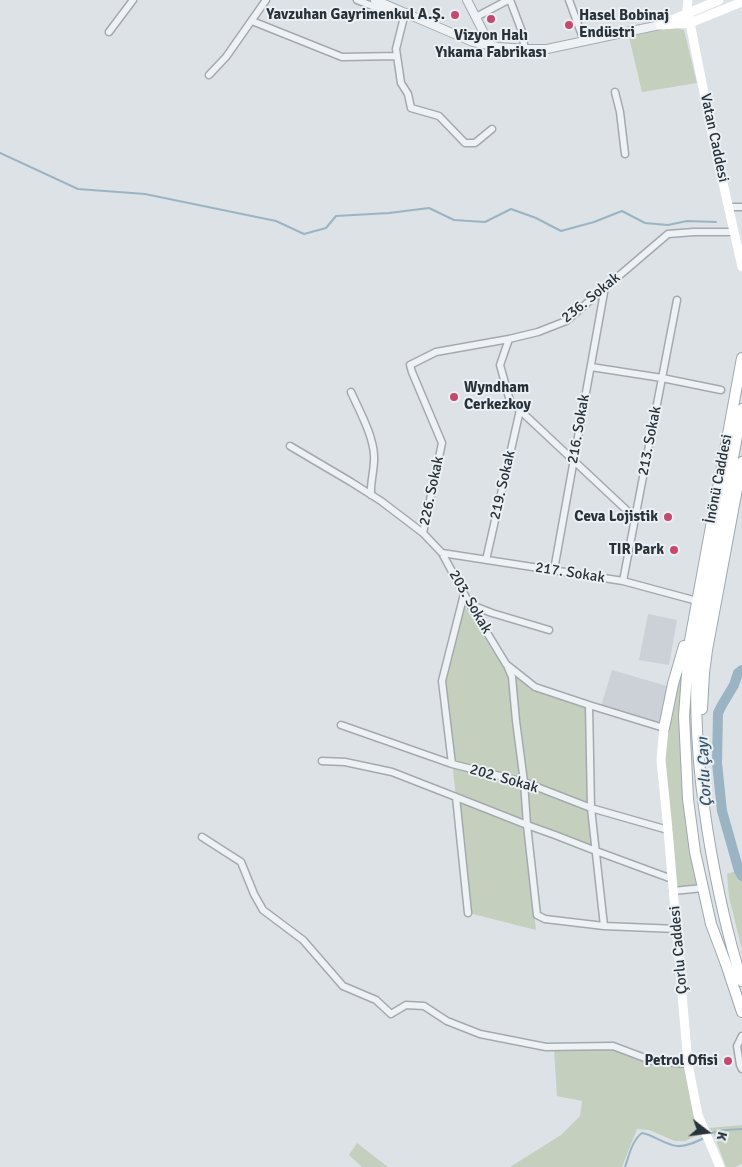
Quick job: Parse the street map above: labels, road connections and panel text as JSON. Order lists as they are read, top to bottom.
{
  "streets": {
    "main road": ["Vatan Caddesi", "İnönü Caddesi", "Çorlu Caddesi"],
    "street": [
      "236. Sokak",
      "216. Sokak",
      "213. Sokak",
      "219. Sokak",
      "226. Sokak",
      "217. Sokak",
      "203. Sokak",
      "202. Sokak"
    ]
  },
  "crossings": [
    ["Vatan Caddesi", "236. Sokak"],
    ["236. Sokak", "216. Sokak"],
    ["236. Sokak", "226. Sokak"],
    ["216. Sokak", "217. Sokak"],
    ["213. Sokak", "217. Sokak"],
    ["İnönü Caddesi", "217. Sokak"],
    ["219. Sokak", "217. Sokak"],
    ["226. Sokak", "203. Sokak"],
    ["217. Sokak", "203. Sokak"],
    ["203. Sokak", "Çorlu Caddesi"],
    ["202. Sokak", "Çorlu Caddesi"]
  ],
  "water": ["Çorlu Çayı"],
  "places": [
    "Yavzuhan Gayrimenkul A.Ş.",
    "Vizyon Halı Yıkama Fabrikası",
    "Hasel Bobinaj Endüstri",
    "Wyndham Cerkezkoy",
    "Ceva Lojistik",
    "TIR Park",
    "Petrol Ofisi"
  ],
  "north": "right"
}
